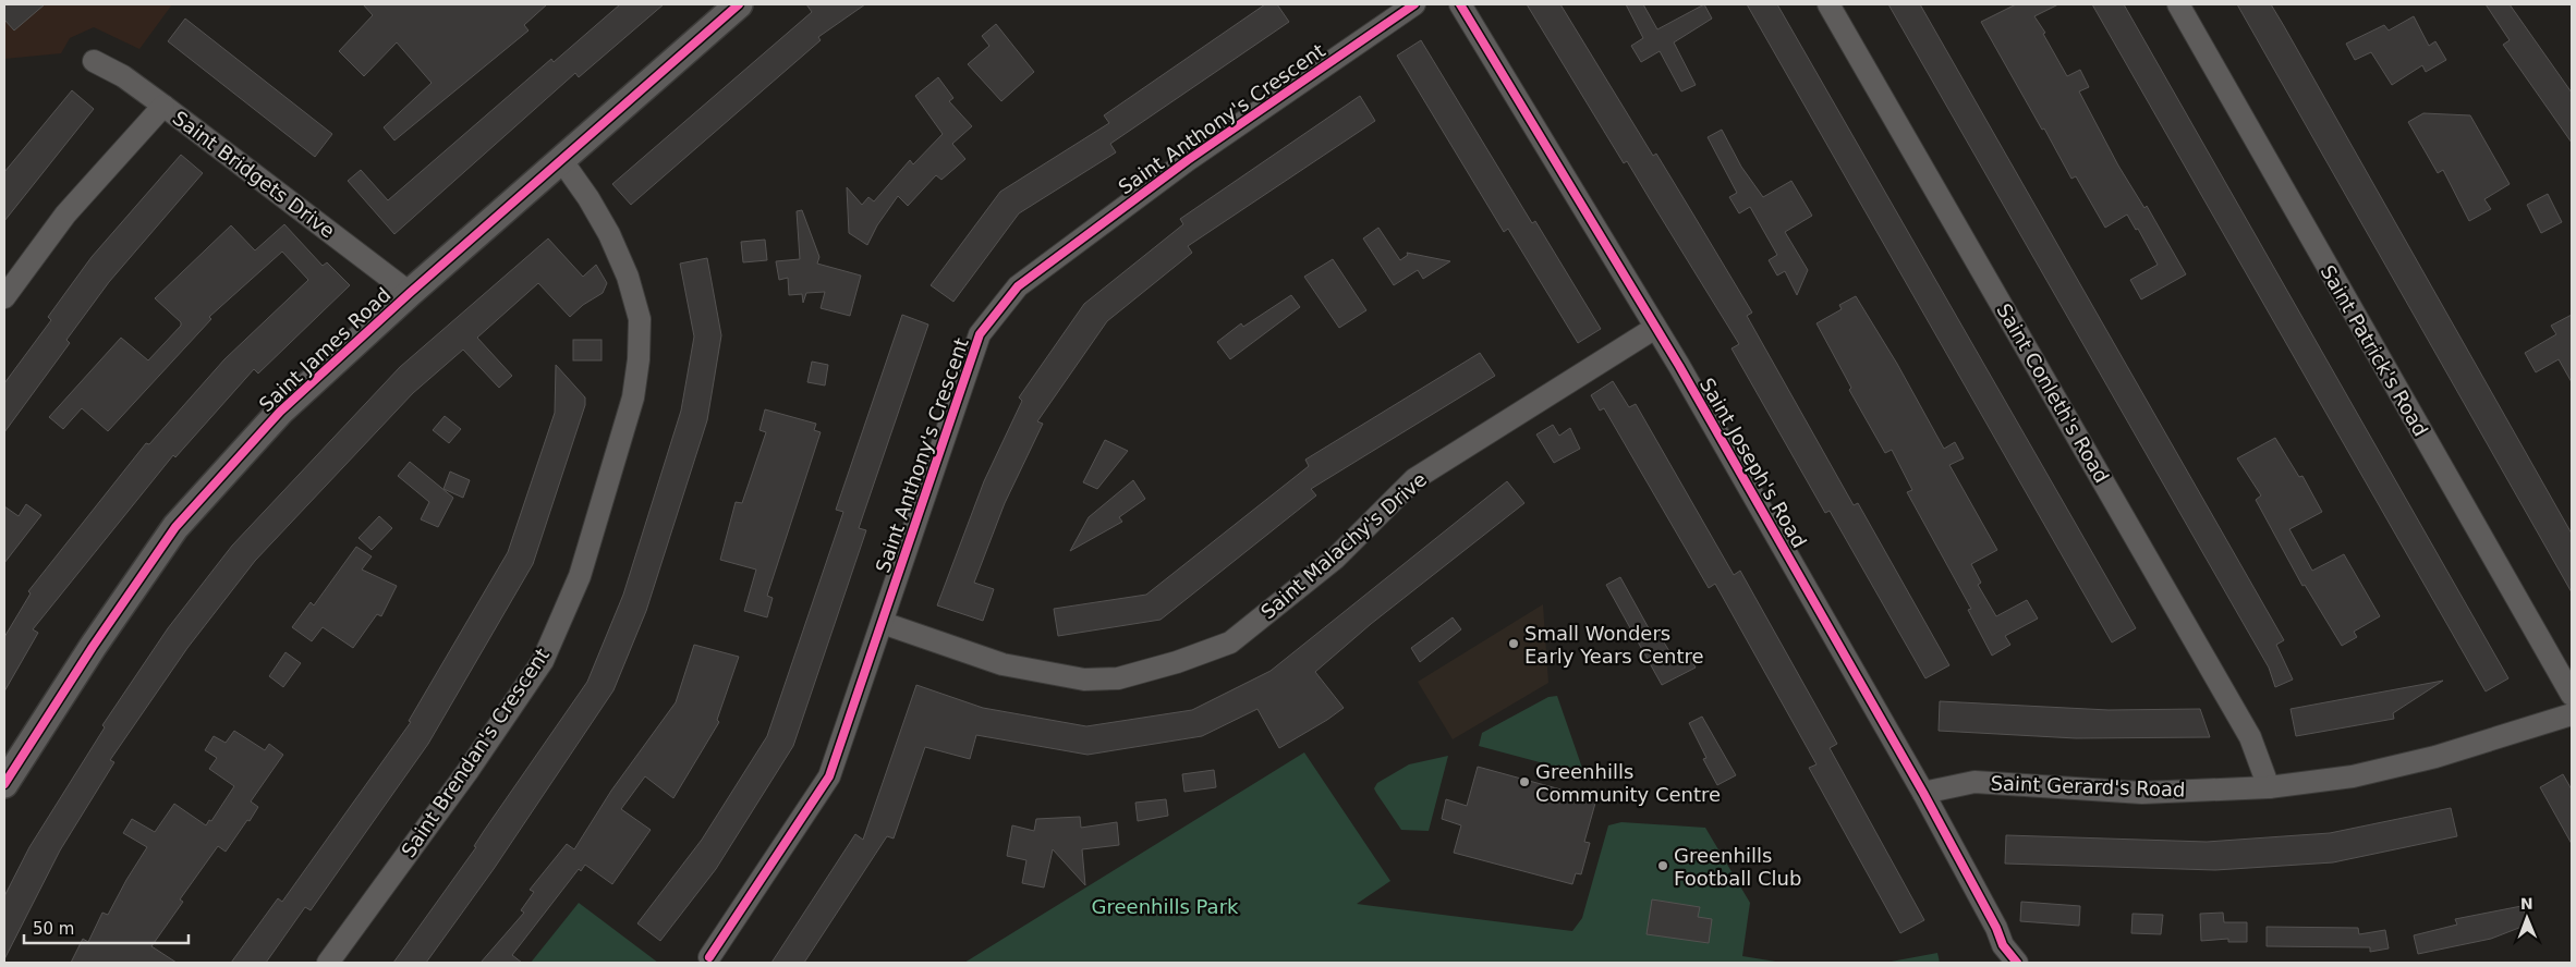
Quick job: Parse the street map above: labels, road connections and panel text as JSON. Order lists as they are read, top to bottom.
{
  "streets": {
    "street": [
      "Saint Anthony's Crescent",
      "Saint Bridgets Drive",
      "Saint James Road",
      "Saint Patrick's Road",
      "Saint Conleth's Road",
      "Saint Joseph's Road",
      "Saint Malachy's Drive",
      "Saint Brendan's Crescent",
      "Saint Gerard's Road"
    ]
  },
  "crossings": [
    ["Saint Anthony's Crescent", "Saint Malachy's Drive"],
    ["Saint Bridgets Drive", "Saint James Road"],
    ["Saint James Road", "Saint Brendan's Crescent"],
    ["Saint Conleth's Road", "Saint Gerard's Road"],
    ["Saint Joseph's Road", "Saint Malachy's Drive"],
    ["Saint Joseph's Road", "Saint Gerard's Road"]
  ],
  "parks": ["Greenhills Park"],
  "places": ["Small Wonders Early Years Centre", "Greenhills Community Centre", "Greenhills Football Club"],
  "scale_bar": "50 m",
  "north": "top"
}
